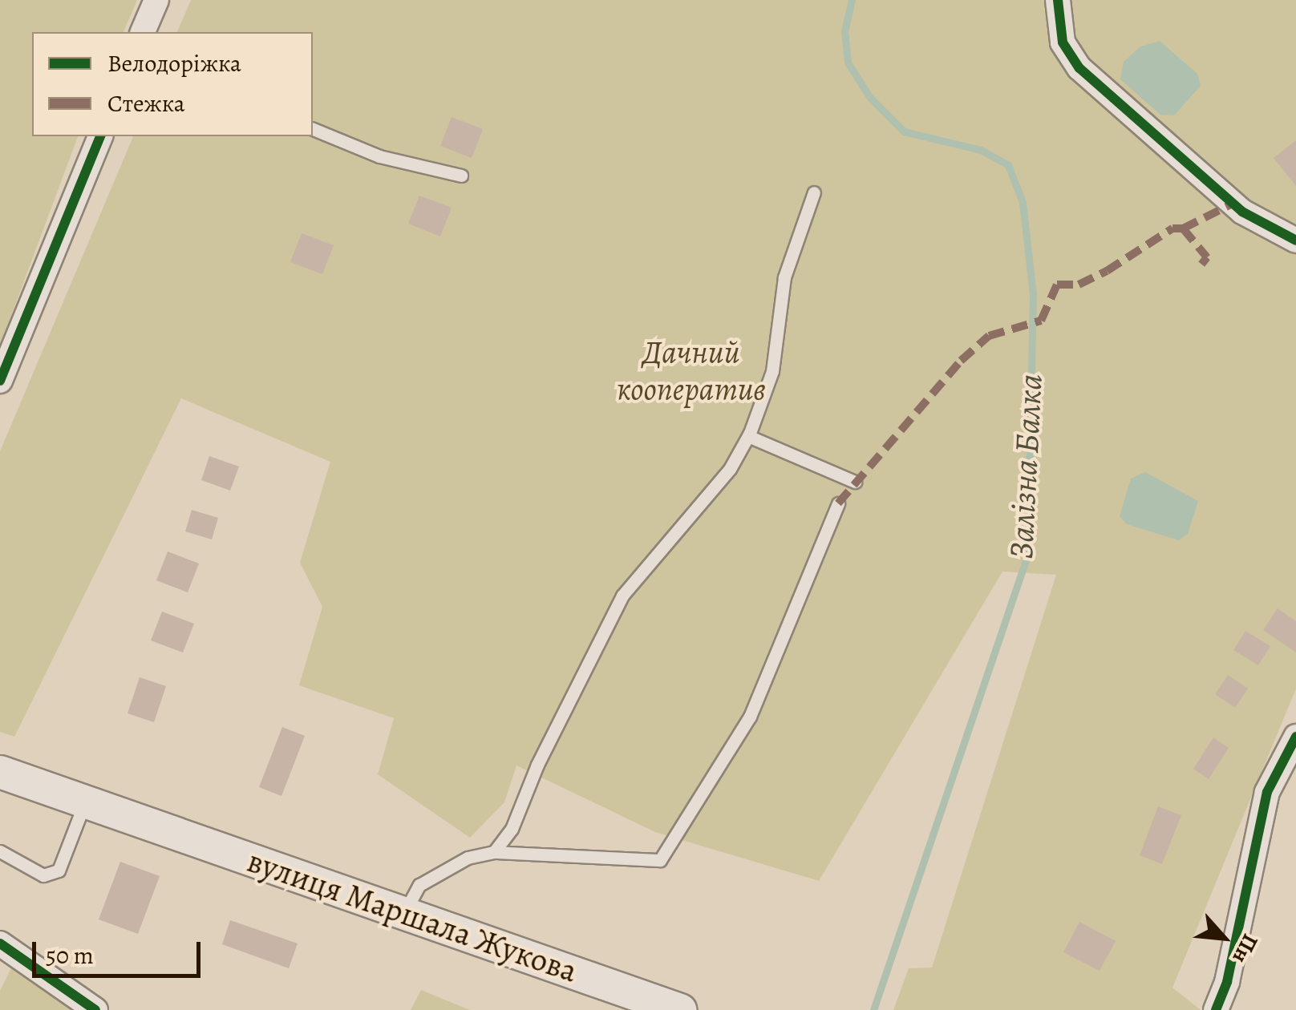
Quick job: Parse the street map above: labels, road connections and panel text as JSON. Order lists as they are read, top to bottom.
{
  "streets": {
    "main road": ["вулиця Маршала Жукова"]
  },
  "water": ["Залізна Балка"],
  "parks": ["Дачний кооператив"],
  "legend": ["Велодоріжка", "Стежка"],
  "scale_bar": "50 m",
  "north": "bottom right"
}
